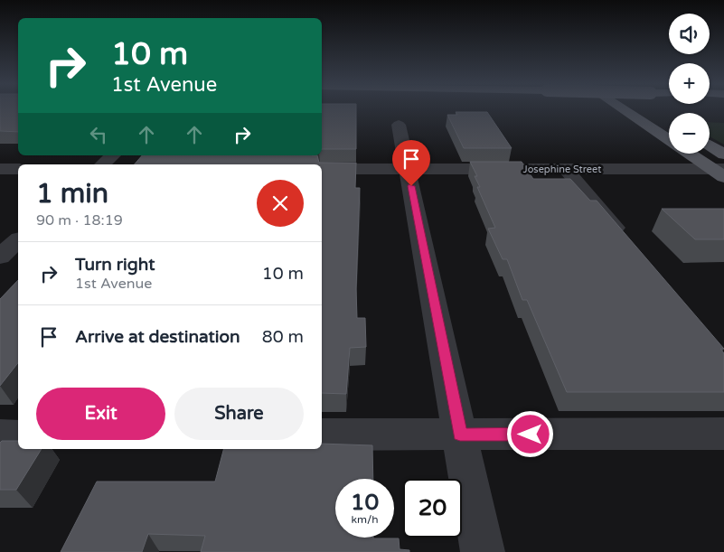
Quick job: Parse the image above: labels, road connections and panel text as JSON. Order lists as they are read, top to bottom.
{
  "streets": {
    "street": ["Josephine Street"]
  },
  "page": {
    "map_buttons": ["+", "−"],
    "turn": ["10 m", "1st Avenue"],
    "heading": ["1 min", "90 m · 18:19"],
    "list": [
      {
        "name": "Turn right",
        "note": "1st Avenue",
        "value": "10 m"
      },
      {
        "name": "Arrive at destination",
        "value": "80 m"
      }
    ],
    "buttons": ["Exit", "Share"],
    "speed": "10 km/h",
    "limit": "20"
  }
}
